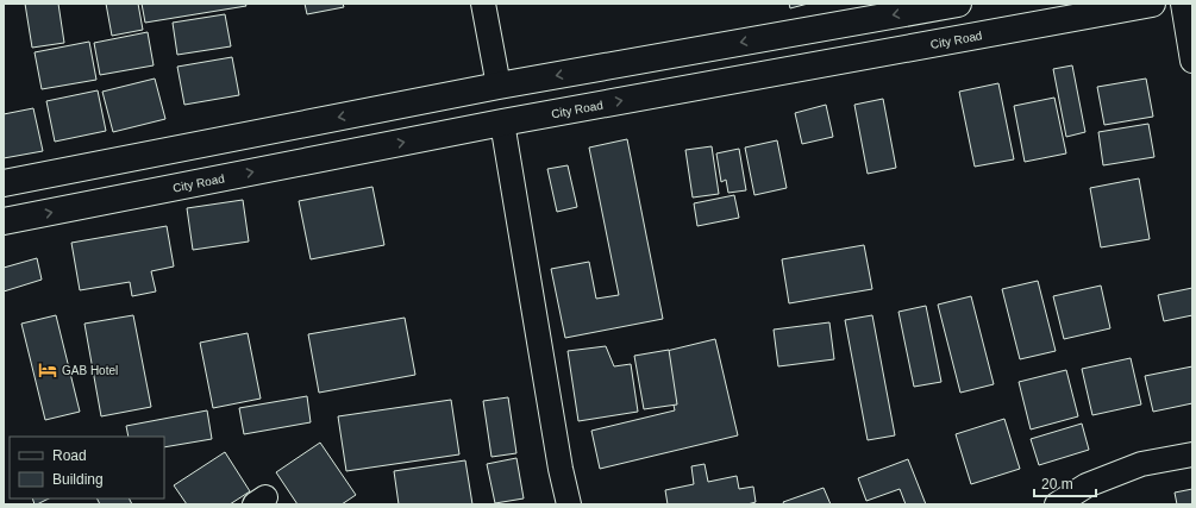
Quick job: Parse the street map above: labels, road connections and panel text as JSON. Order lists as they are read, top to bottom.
{
  "streets": {
    "highway": ["City Road"]
  },
  "places": {
    "hotel": ["GAB Hotel"]
  },
  "legend": ["Road", "Building"],
  "scale_bar": "20 m"
}
